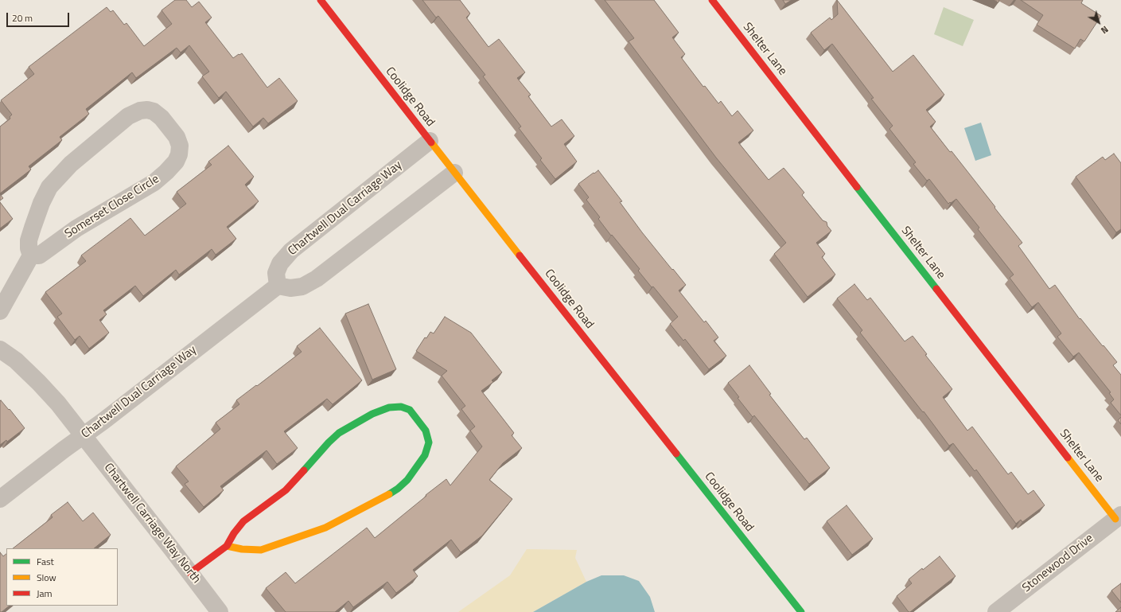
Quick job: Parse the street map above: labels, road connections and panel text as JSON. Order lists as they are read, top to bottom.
{
  "streets": {
    "street": [
      "Shelter Lane",
      "Coolidge Road",
      "Somerset Close Circle",
      "Chartwell Dual Carriage Way",
      "Chartwell Carriage Way North",
      "Stonewood Drive"
    ]
  },
  "crossings": [
    ["Shelter Lane", "Stonewood Drive"],
    ["Coolidge Road", "Chartwell Dual Carriage Way"],
    ["Chartwell Dual Carriage Way", "Chartwell Carriage Way North"]
  ],
  "legend": ["Fast", "Slow", "Jam"],
  "scale_bar": "20 m",
  "north": "bottom right"
}
